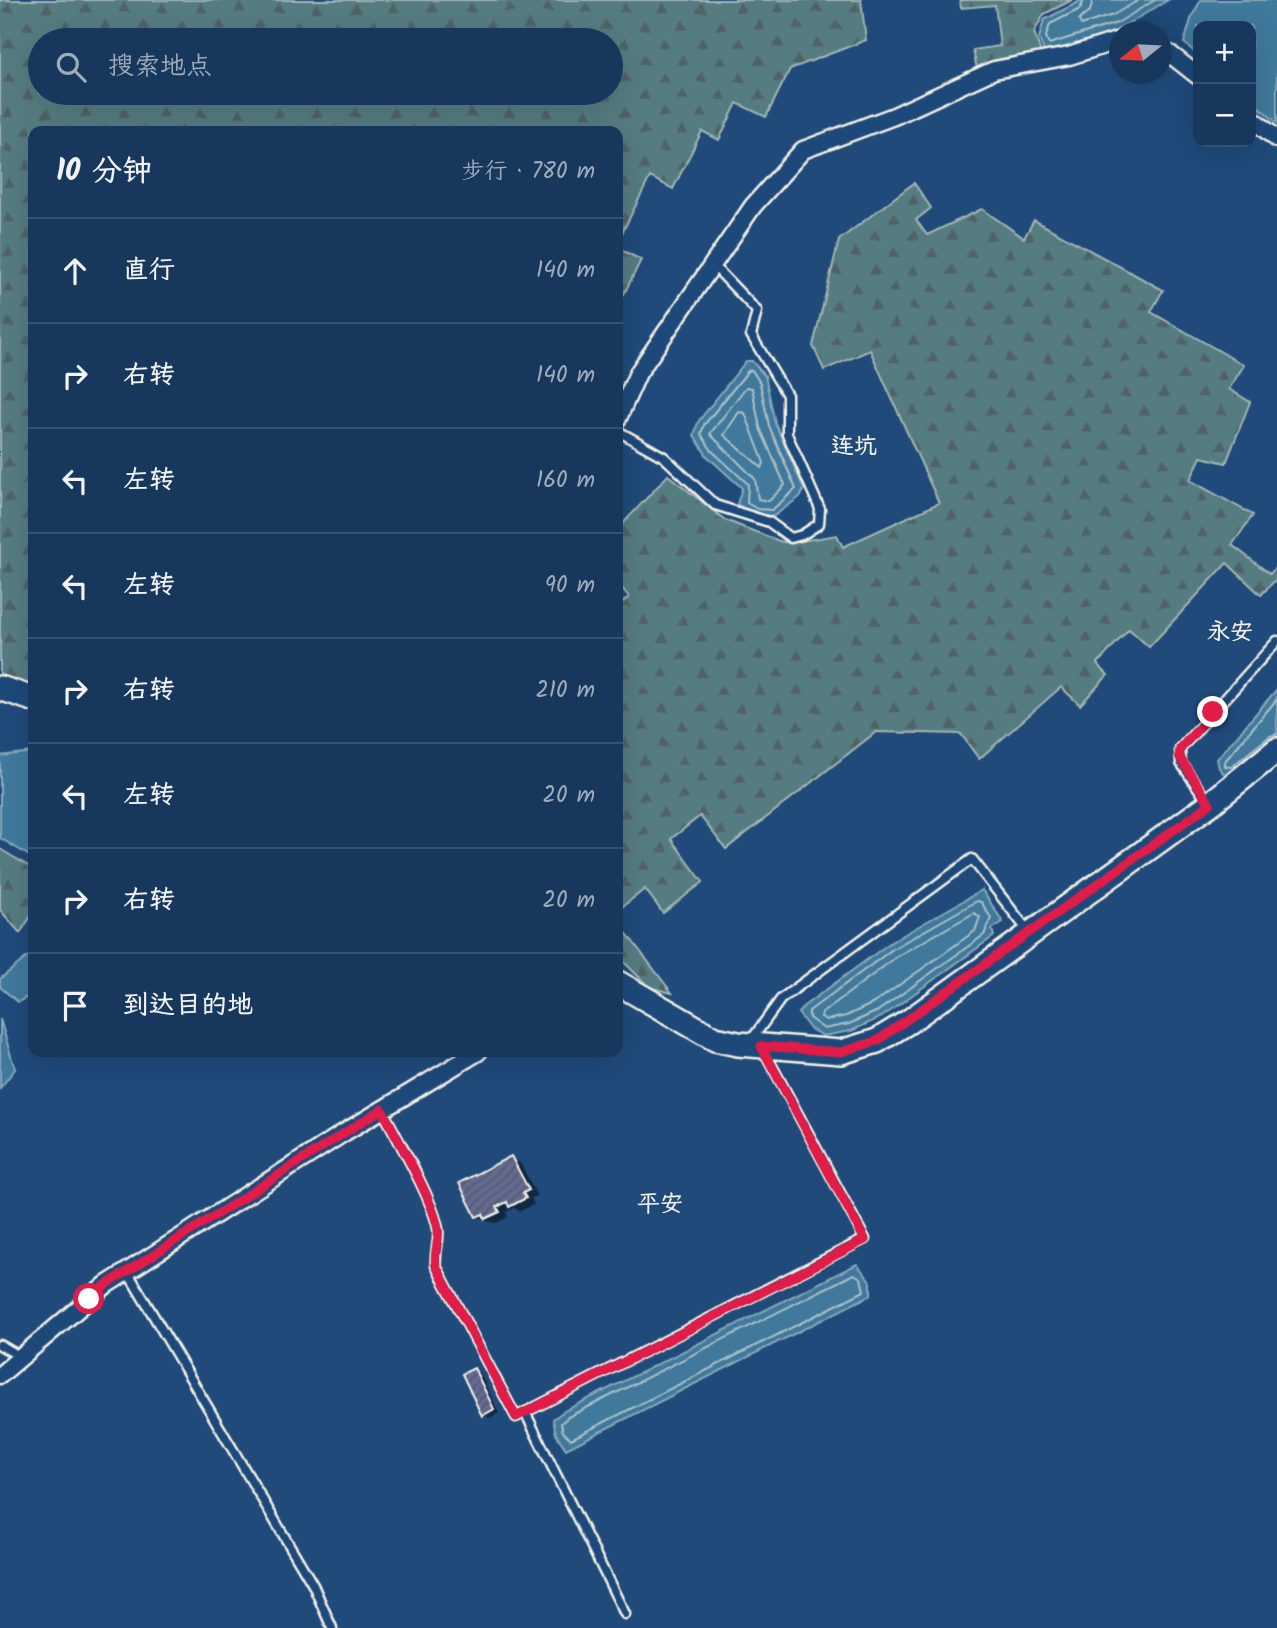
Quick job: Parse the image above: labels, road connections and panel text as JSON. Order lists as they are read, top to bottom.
{
  "districts": ["连坑", "永安", "平安"],
  "north": "left",
  "page": {
    "map_buttons": ["+", "−"],
    "search": "搜索地点",
    "heading": ["10 分钟", "步行 · 780 m"],
    "list": [
      ["直行", "140 m"],
      ["右转", "140 m"],
      ["左转", "160 m"],
      ["左转", "90 m"],
      ["右转", "210 m"],
      ["左转", "20 m"],
      ["右转", "20 m"],
      "到达目的地"
    ]
  }
}
